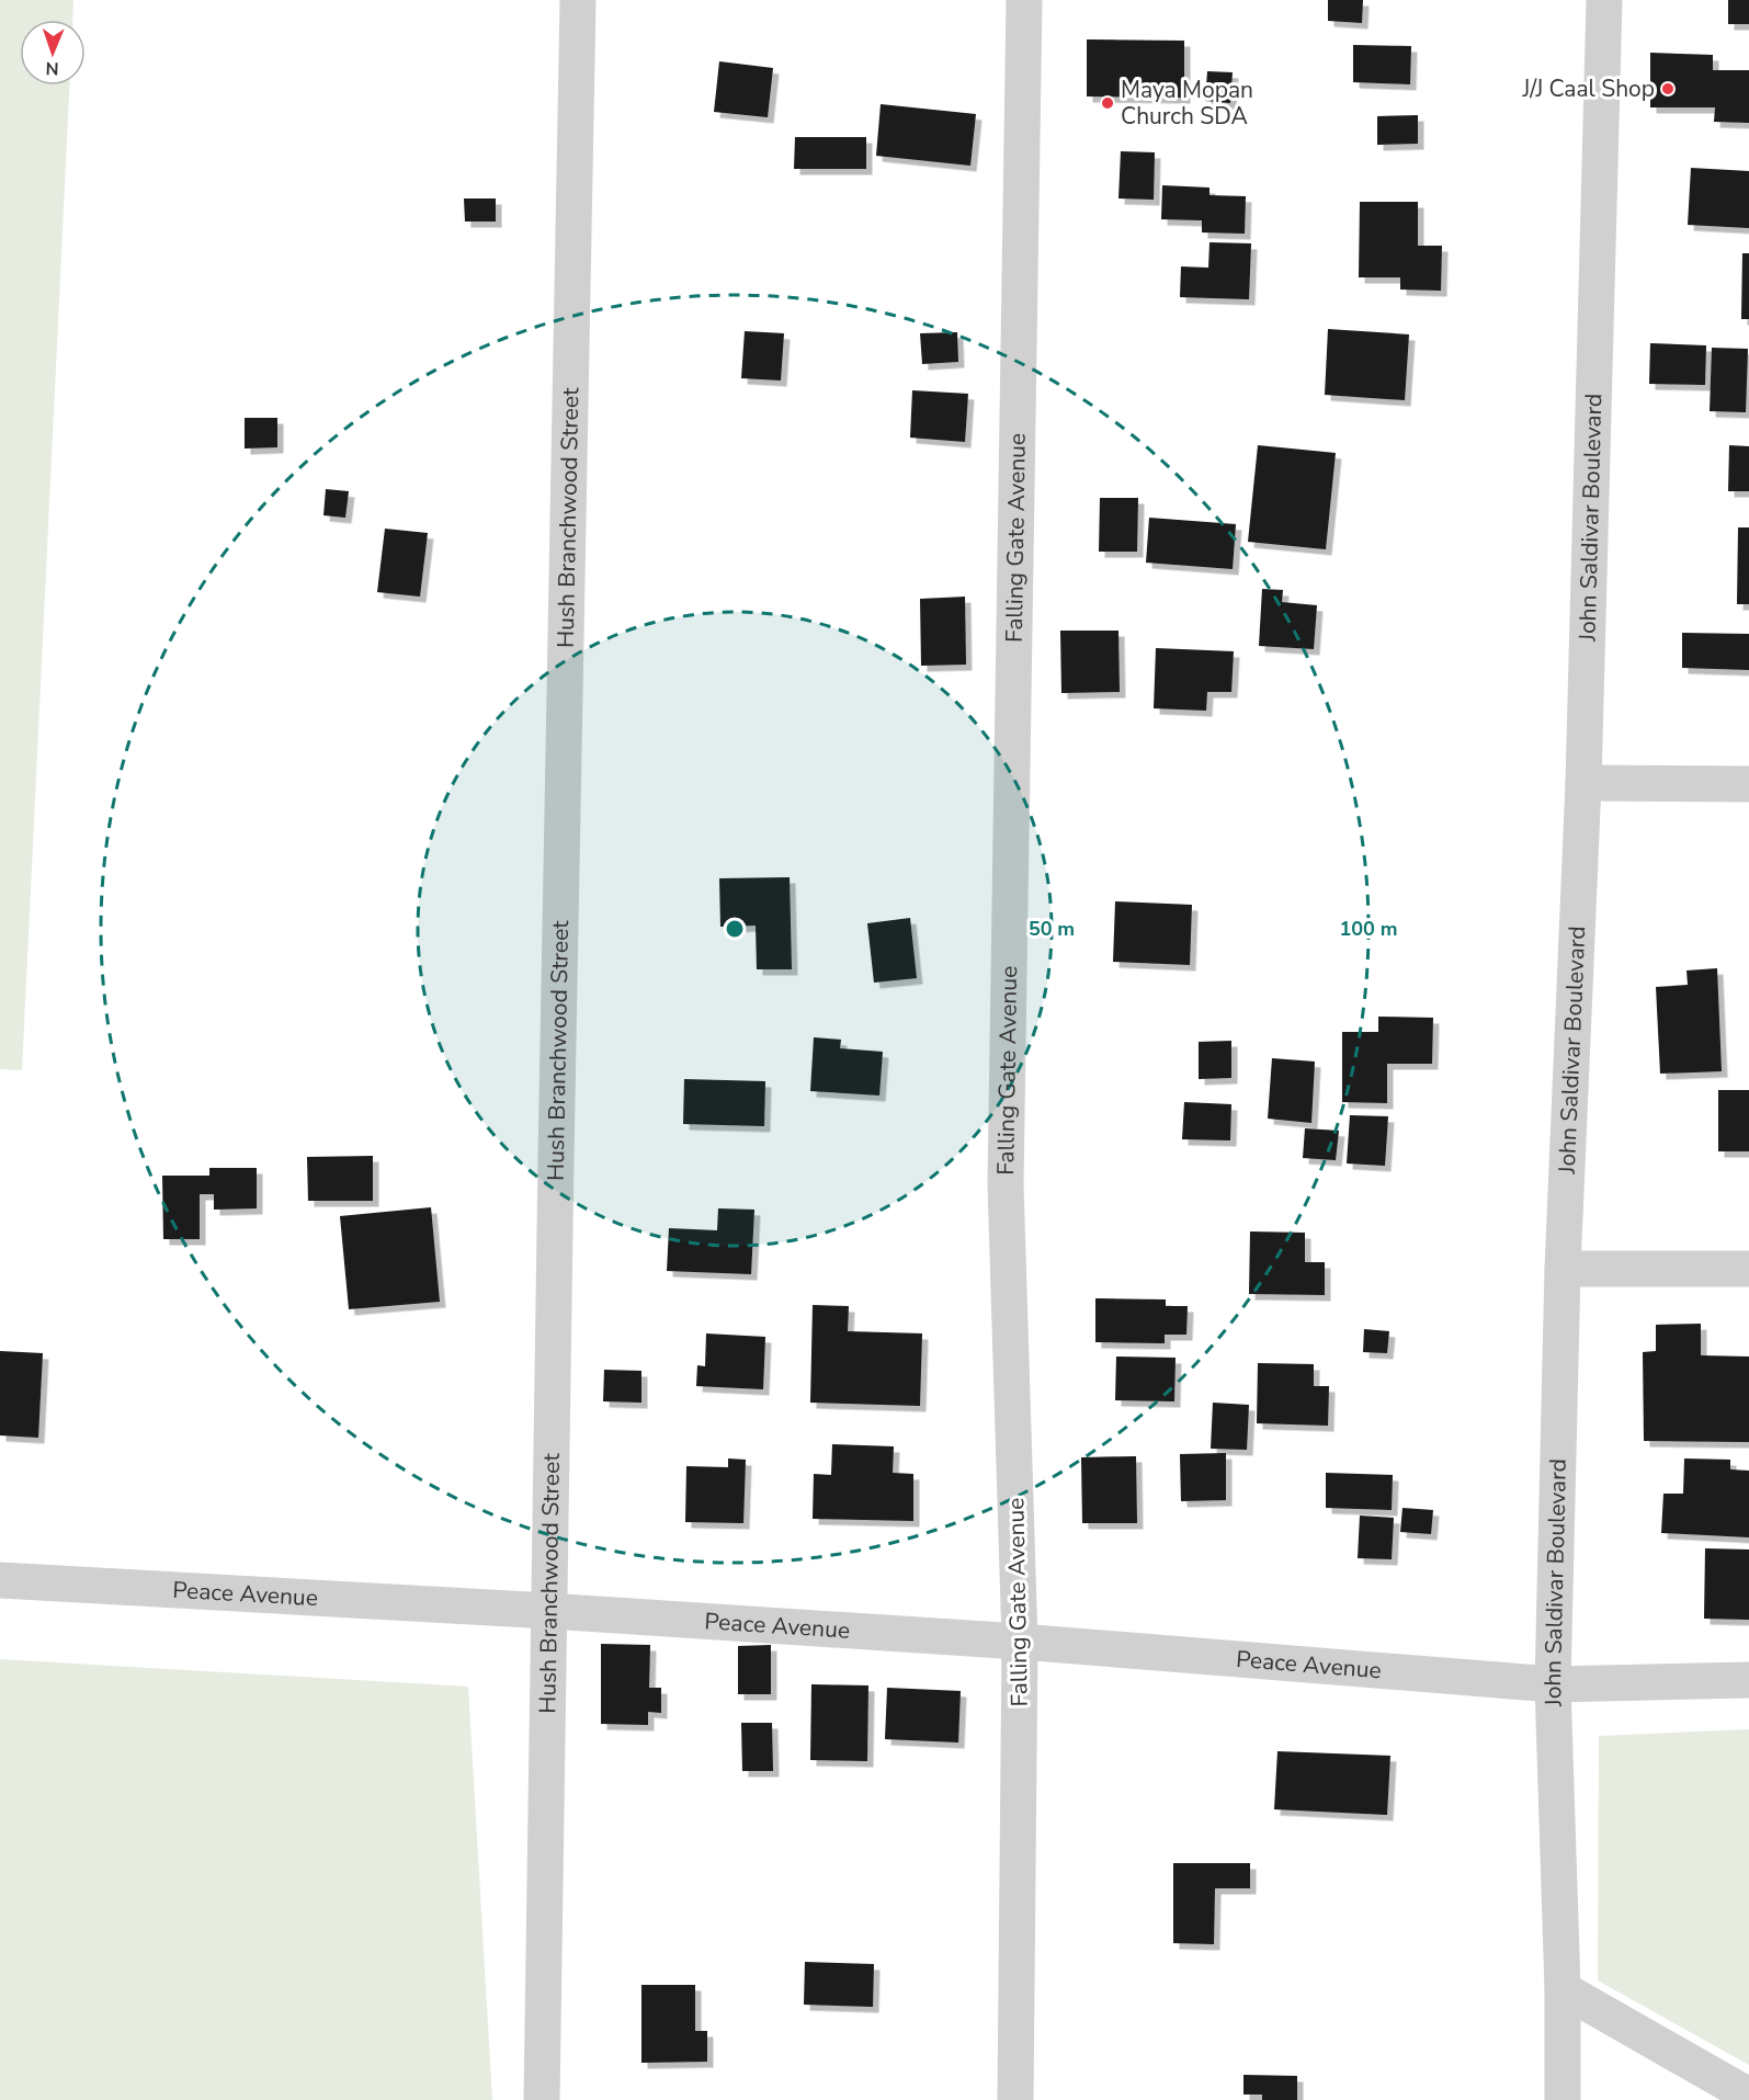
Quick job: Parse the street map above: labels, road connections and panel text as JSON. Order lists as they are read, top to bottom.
{
  "streets": {
    "street": [
      "Hush Branchwood Street",
      "John Saldivar Boulevard",
      "Falling Gate Avenue",
      "Peace Avenue"
    ]
  },
  "crossings": [
    ["Hush Branchwood Street", "Peace Avenue"],
    ["John Saldivar Boulevard", "Peace Avenue"],
    ["Falling Gate Avenue", "Peace Avenue"]
  ],
  "places": ["J/J Caal Shop", "Maya Mopan Church SDA"],
  "north": "bottom",
  "rings": ["50 m", "100 m"]
}
